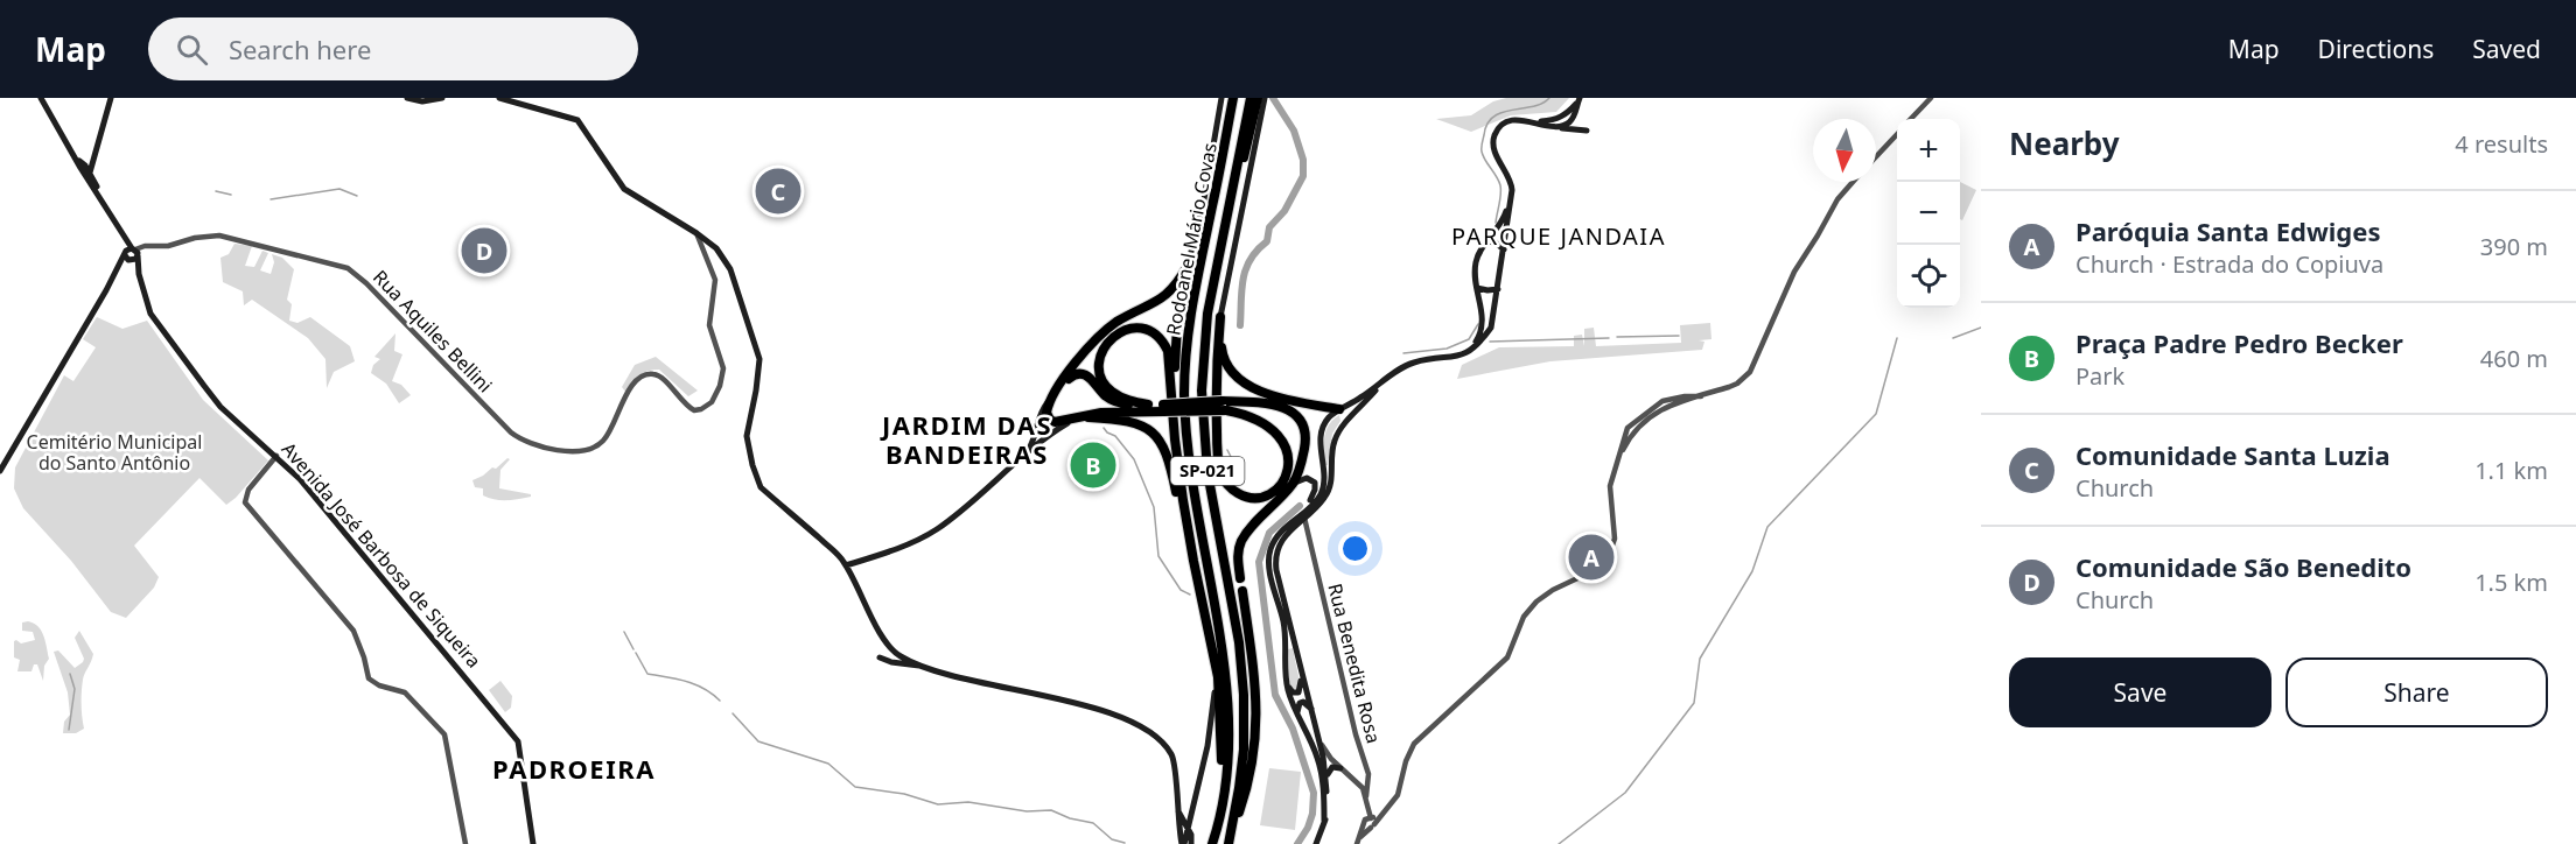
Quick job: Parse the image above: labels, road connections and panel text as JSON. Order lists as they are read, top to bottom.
{
  "streets": {
    "highway": ["Rodoanel Mário Covas", "SP-021"],
    "main road": ["Avenida José Barbosa de Siqueira"],
    "street": ["Rua Aquiles Bellini", "Rua Benedita Rosa"]
  },
  "crossings": [
    ["Rua Aquiles Bellini", "Avenida José Barbosa de Siqueira"]
  ],
  "districts": ["PARQUE JANDAIA", "JARDIM DAS BANDEIRAS", "PADROEIRA"],
  "parks": ["Cemitério Municipal do Santo Antônio"],
  "north": "bottom",
  "page": {
    "header": "Map",
    "search": "Search here",
    "nav": ["Map", "Directions", "Saved"],
    "heading": ["Nearby", "4 results"],
    "map_buttons": ["+", "−"],
    "pins": [
      "C",
      "D",
      "B",
      "A"
    ],
    "list": [
      {
        "mark": "A",
        "name": "Paróquia Santa Edwiges",
        "note": "Church · Estrada do Copiuva",
        "value": "390 m"
      },
      {
        "mark": "B",
        "name": "Praça Padre Pedro Becker",
        "note": "Park",
        "value": "460 m"
      },
      {
        "mark": "C",
        "name": "Comunidade Santa Luzia",
        "note": "Church",
        "value": "1.1 km"
      },
      {
        "mark": "D",
        "name": "Comunidade São Benedito",
        "note": "Church",
        "value": "1.5 km"
      }
    ],
    "buttons": ["Save", "Share"]
  }
}
